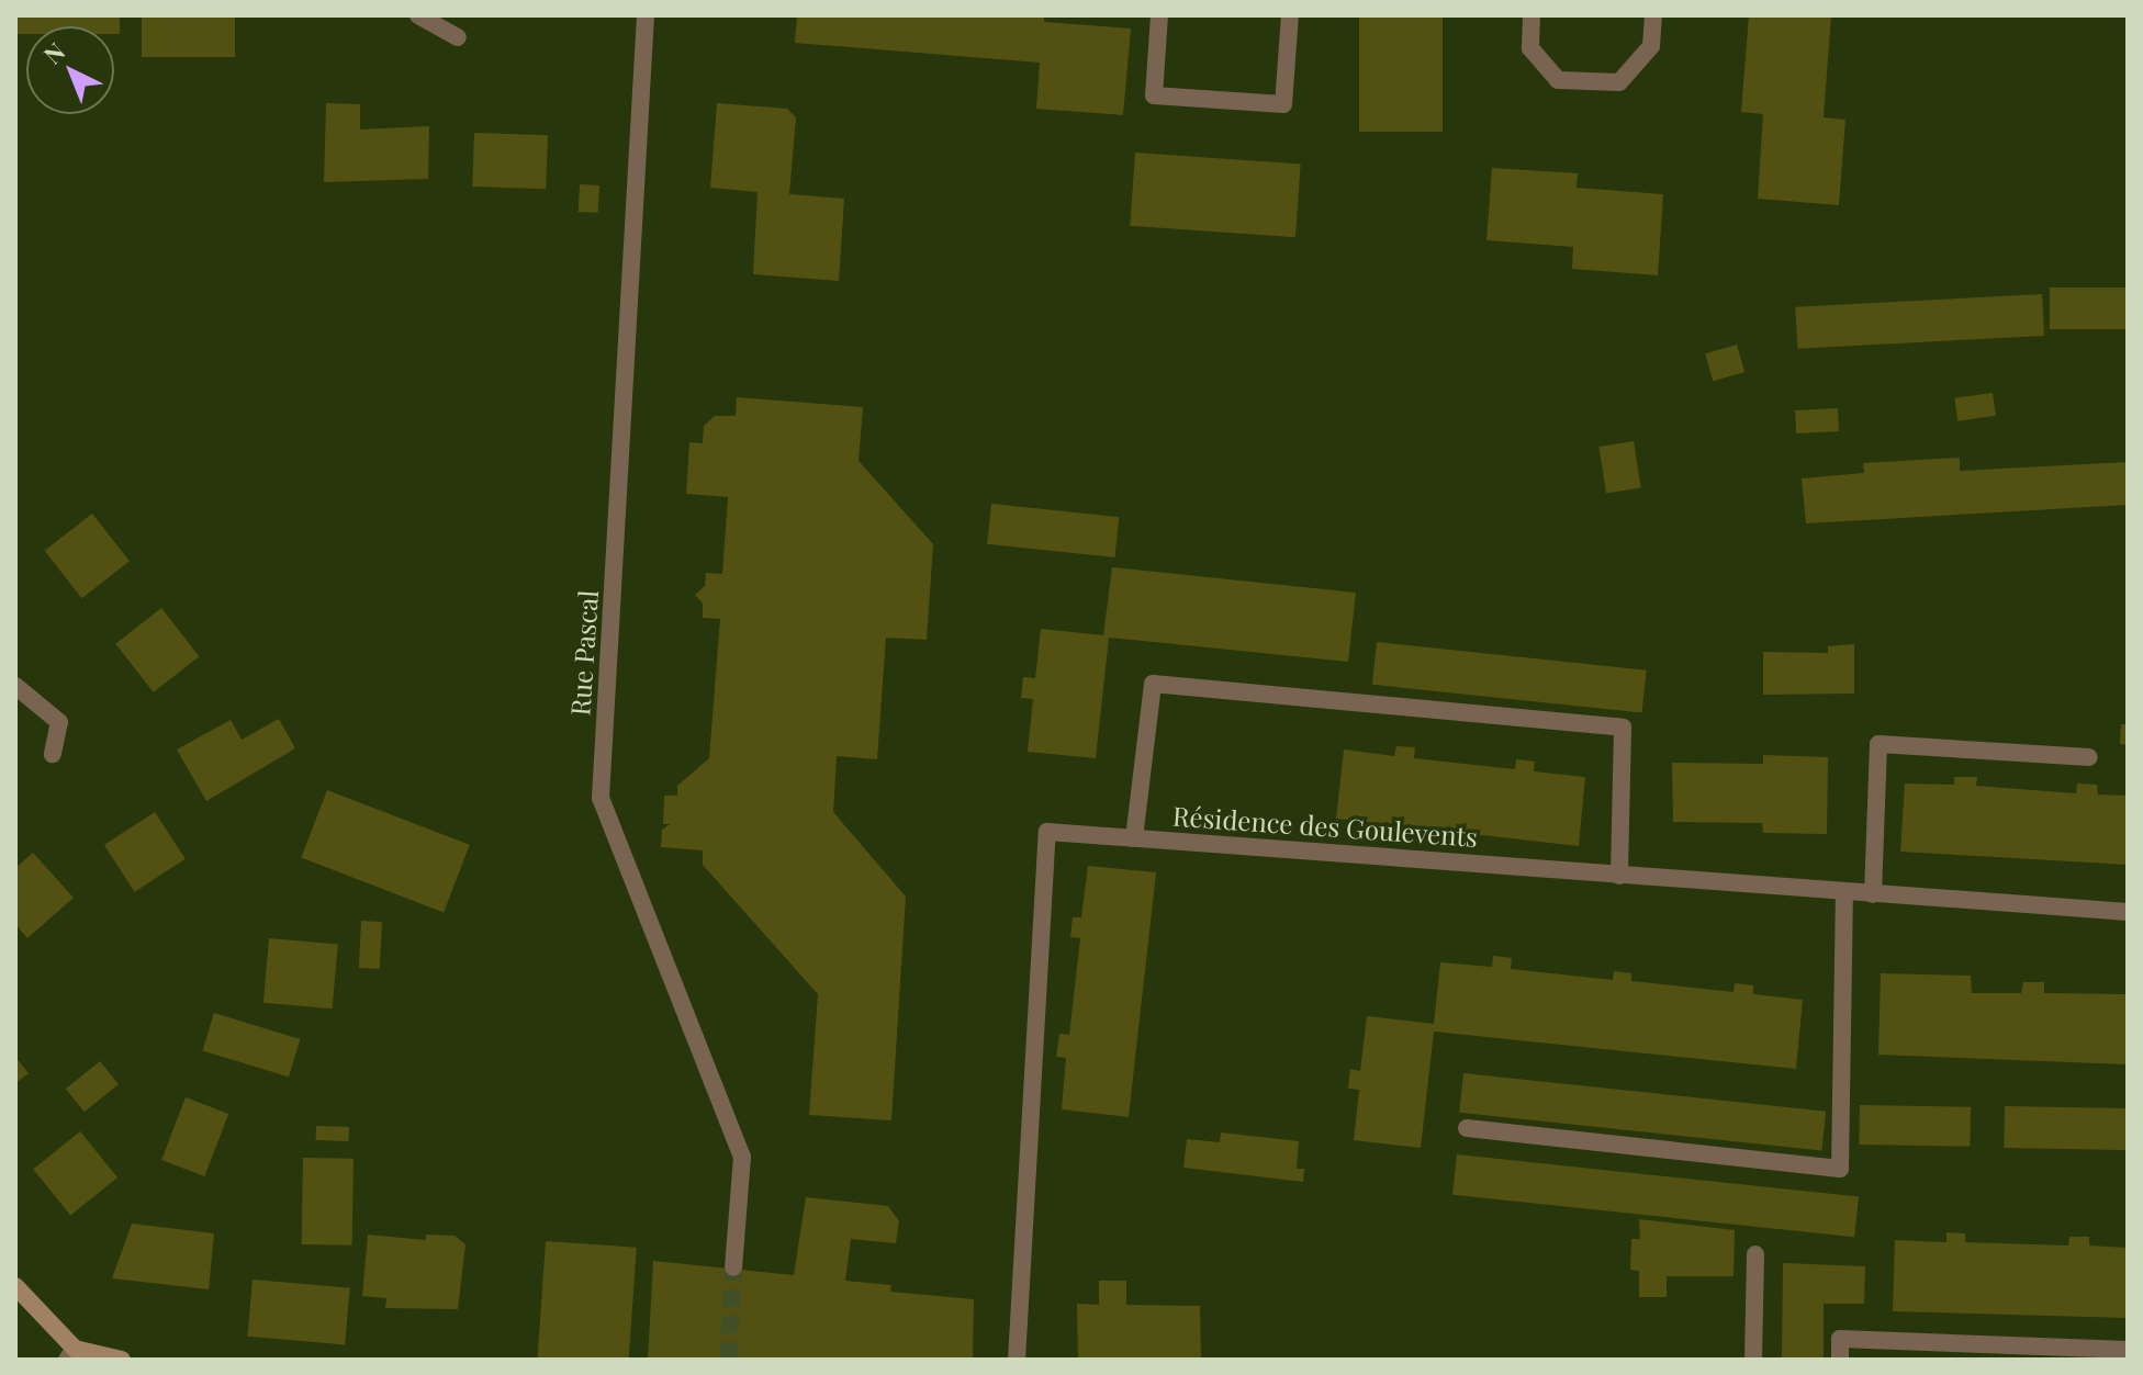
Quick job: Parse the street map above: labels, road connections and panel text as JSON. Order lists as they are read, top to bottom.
{
  "streets": {
    "street": ["Rue Pascal", "Résidence des Goulevents"]
  },
  "north": "top left"
}
